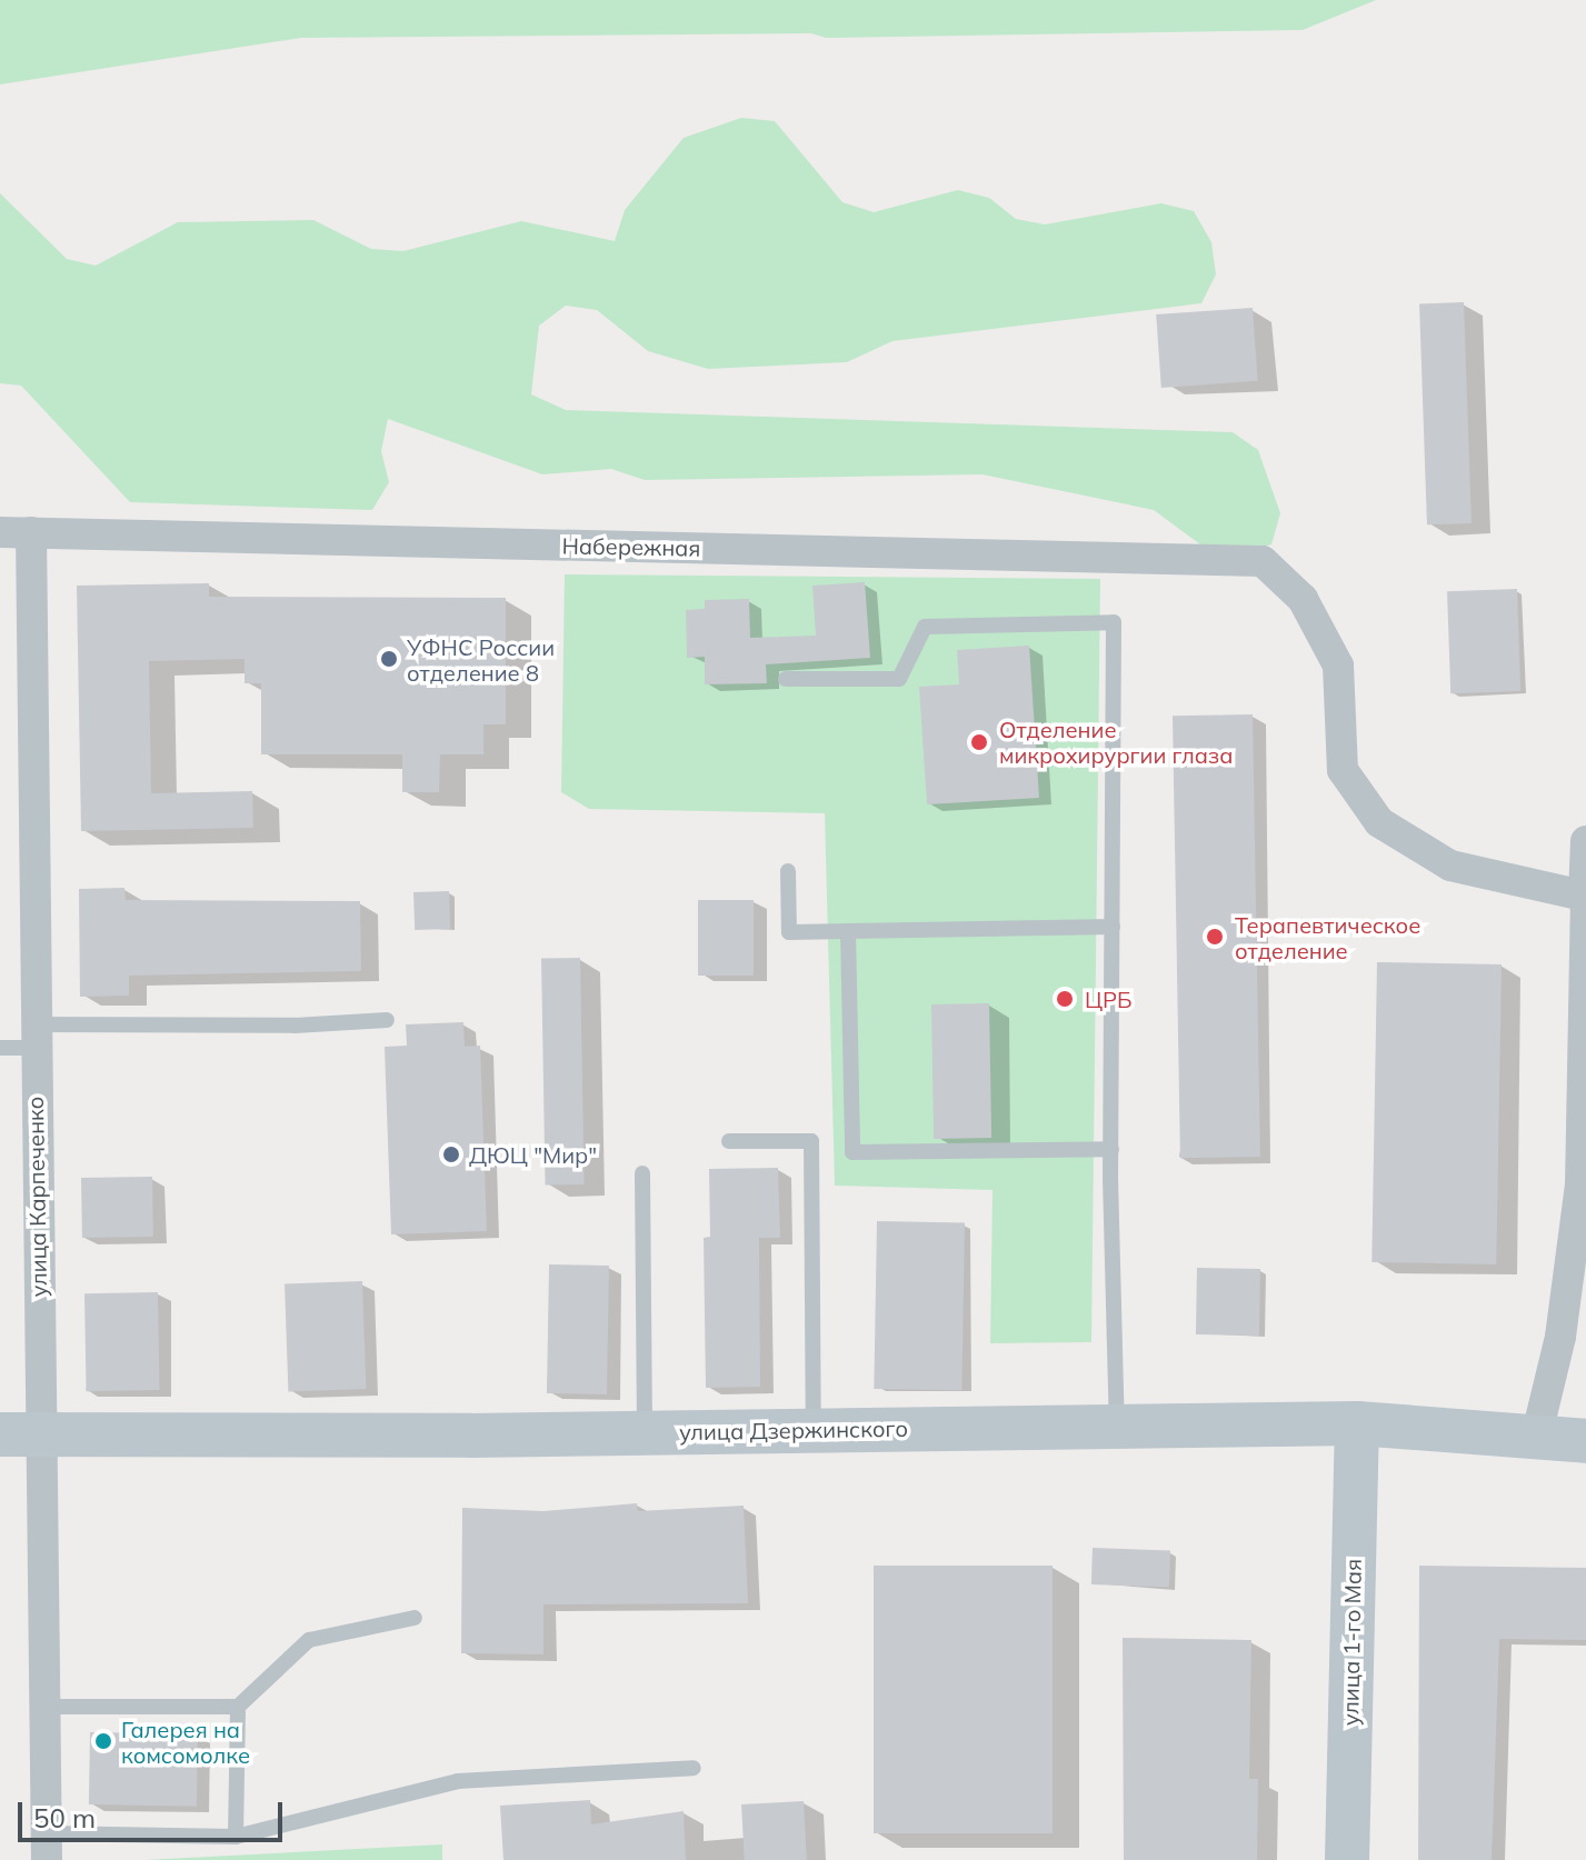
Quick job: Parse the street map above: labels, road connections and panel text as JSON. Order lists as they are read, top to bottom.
{
  "streets": {
    "main road": ["улица Дзержинского", "улица 1-го Мая"],
    "street": ["Набережная", "улица Карпеченко"]
  },
  "crossings": [
    ["Набережная", "улица Карпеченко"],
    ["улица Карпеченко", "улица Дзержинского"],
    ["улица Дзержинского", "улица 1-го Мая"]
  ],
  "places": [
    "УФНС России отделение 8",
    "Отделение микрохирургии глаза",
    "Терапевтическое отделение",
    "ЦРБ",
    "ДЮЦ \"Мир\"",
    "Галерея на комсомолке"
  ],
  "scale_bar": "50 m"
}
